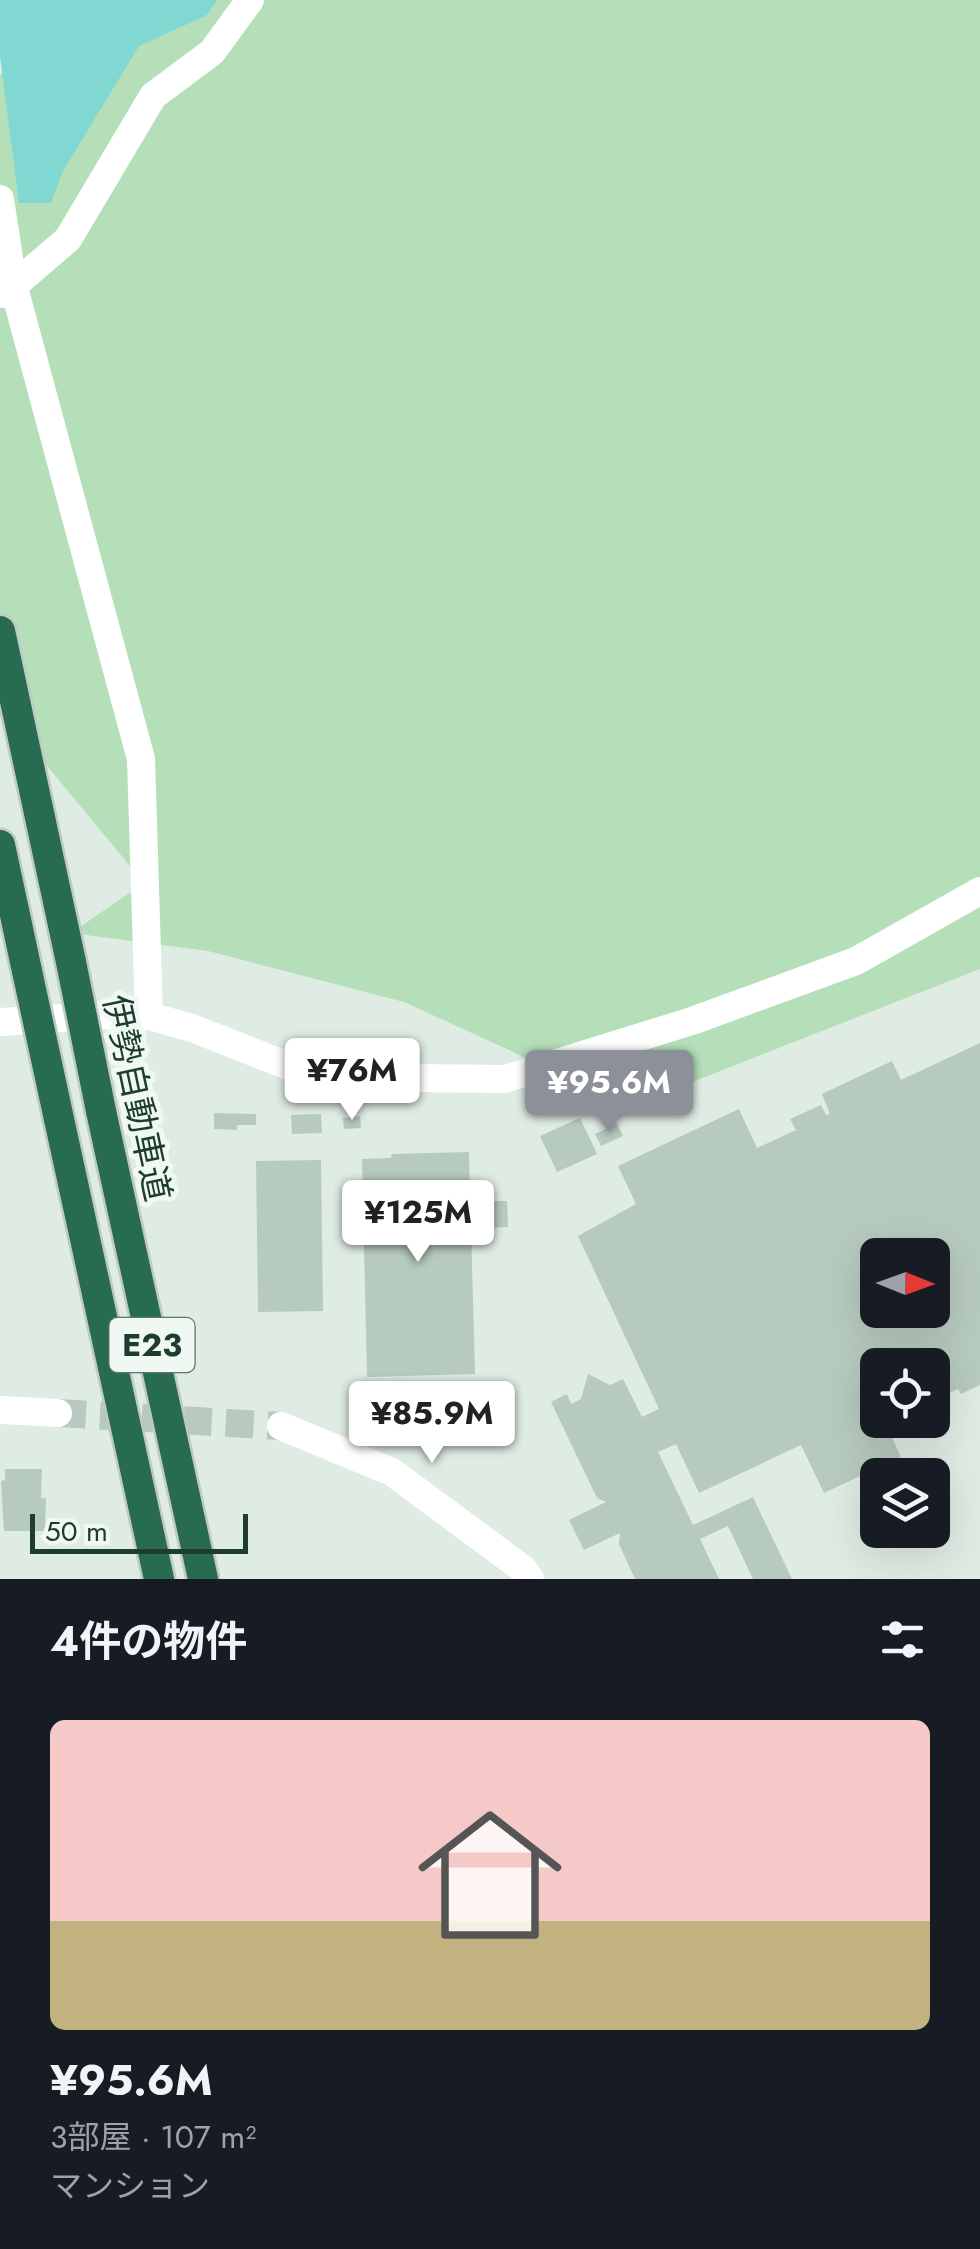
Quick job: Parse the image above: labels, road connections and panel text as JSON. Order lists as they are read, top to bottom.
{
  "streets": {
    "highway": ["伊勢自動車道", "E23"]
  },
  "scale_bar": "50 m",
  "north": "right",
  "page": {
    "price": [
      "¥76M",
      "¥95.6M",
      "¥125M",
      "¥85.9M"
    ],
    "scale": "50 m",
    "heading": "4件の物件",
    "list": [
      {
        "name": "¥95.6M",
        "note": "3部屋 · 107 m² · マンション"
      }
    ]
  }
}
